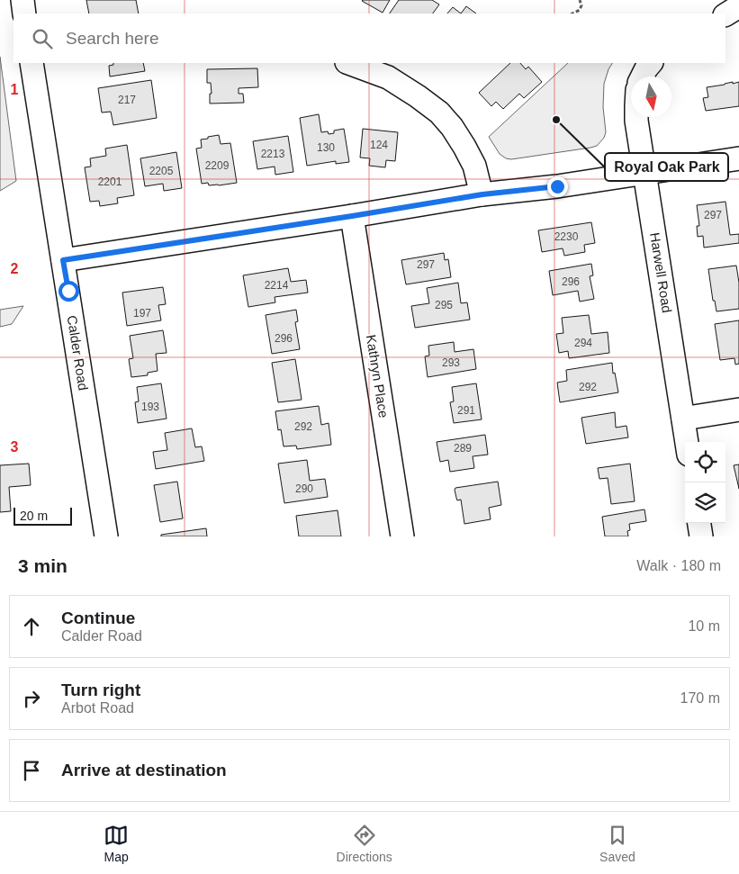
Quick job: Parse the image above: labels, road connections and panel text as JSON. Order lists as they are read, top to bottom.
{
  "streets": {
    "street": ["Harwell Road", "Calder Road", "Kathryn Place"]
  },
  "places": ["Royal Oak Park"],
  "house_numbers": [
    "217",
    "124",
    "130",
    "2213",
    "2209",
    "2205",
    "2201",
    "297",
    "2230",
    "297",
    "296",
    "2214",
    "295",
    "197",
    "296",
    "294",
    "293",
    "292",
    "193",
    "291",
    "292",
    "289",
    "290"
  ],
  "scale_bar": "20 m",
  "north": "bottom",
  "page": {
    "search": "Search here",
    "scale": "20 m",
    "heading": ["3 min", "Walk · 180 m"],
    "list": [
      ["Continue", "Calder Road", "10 m"],
      ["Turn right", "Arbot Road", "170 m"],
      "Arrive at destination"
    ],
    "nav": ["Map", "Directions", "Saved"]
  },
  "grid": {
    "rows": ["1", "2", "3"]
  }
}
